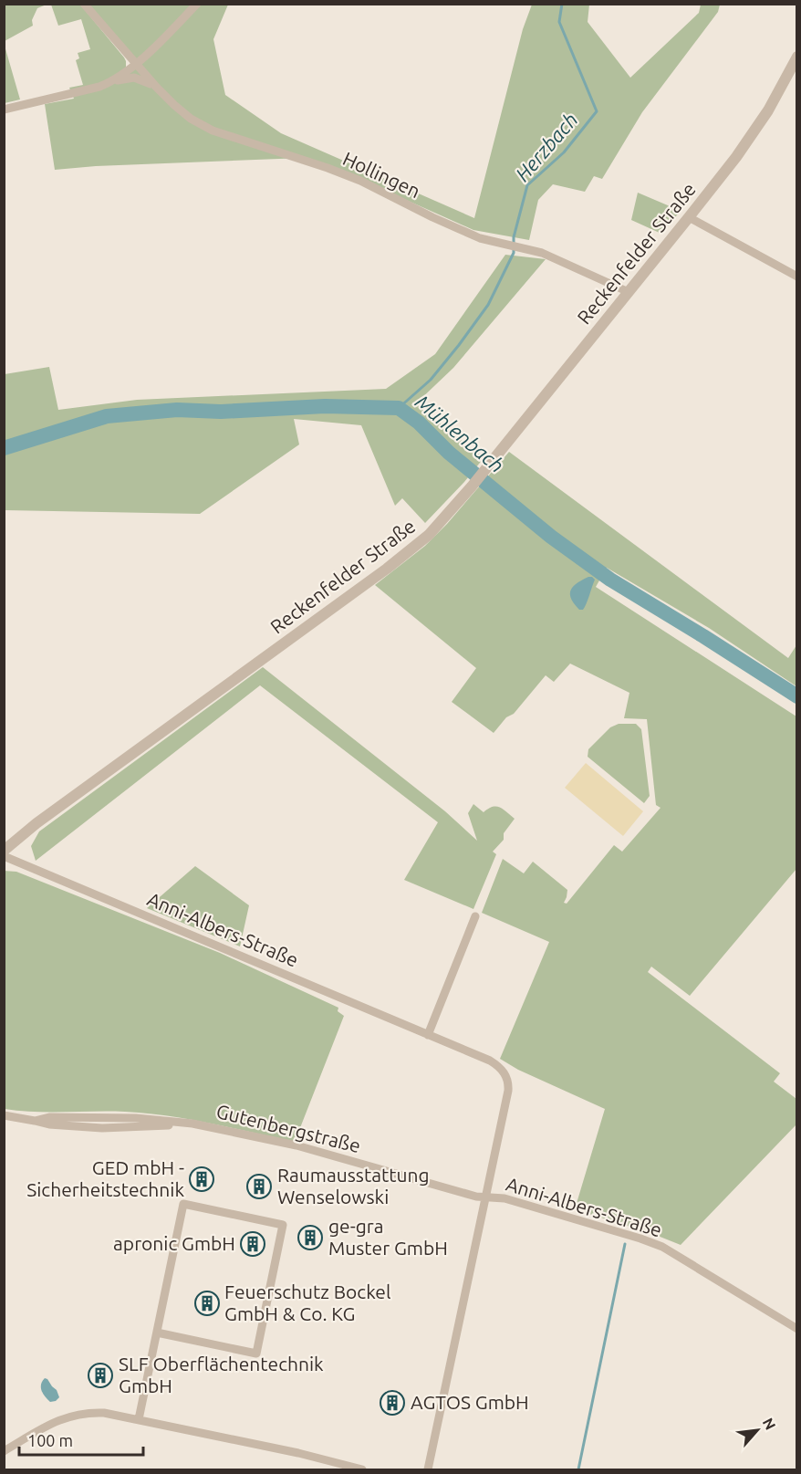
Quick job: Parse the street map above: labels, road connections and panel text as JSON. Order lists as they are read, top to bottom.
{
  "streets": {
    "street": [
      "Hollingen",
      "Reckenfelder Straße",
      "Anni-Albers-Straße",
      "Gutenbergstraße"
    ]
  },
  "crossings": [
    ["Hollingen", "Reckenfelder Straße"],
    ["Anni-Albers-Straße", "Gutenbergstraße"]
  ],
  "water": ["Herzbach", "Mühlenbach"],
  "places": {
    "building": [
      "GED mbH - Sicherheitstechnik",
      "Raumausstattung Wenselowski",
      "ge-gra Muster GmbH",
      "apronic GmbH",
      "Feuerschutz Bockel GmbH & Co. KG",
      "SLF Oberflächentechnik GmbH",
      "AGTOS GmbH"
    ]
  },
  "scale_bar": "100 m",
  "north": "top right"
}
